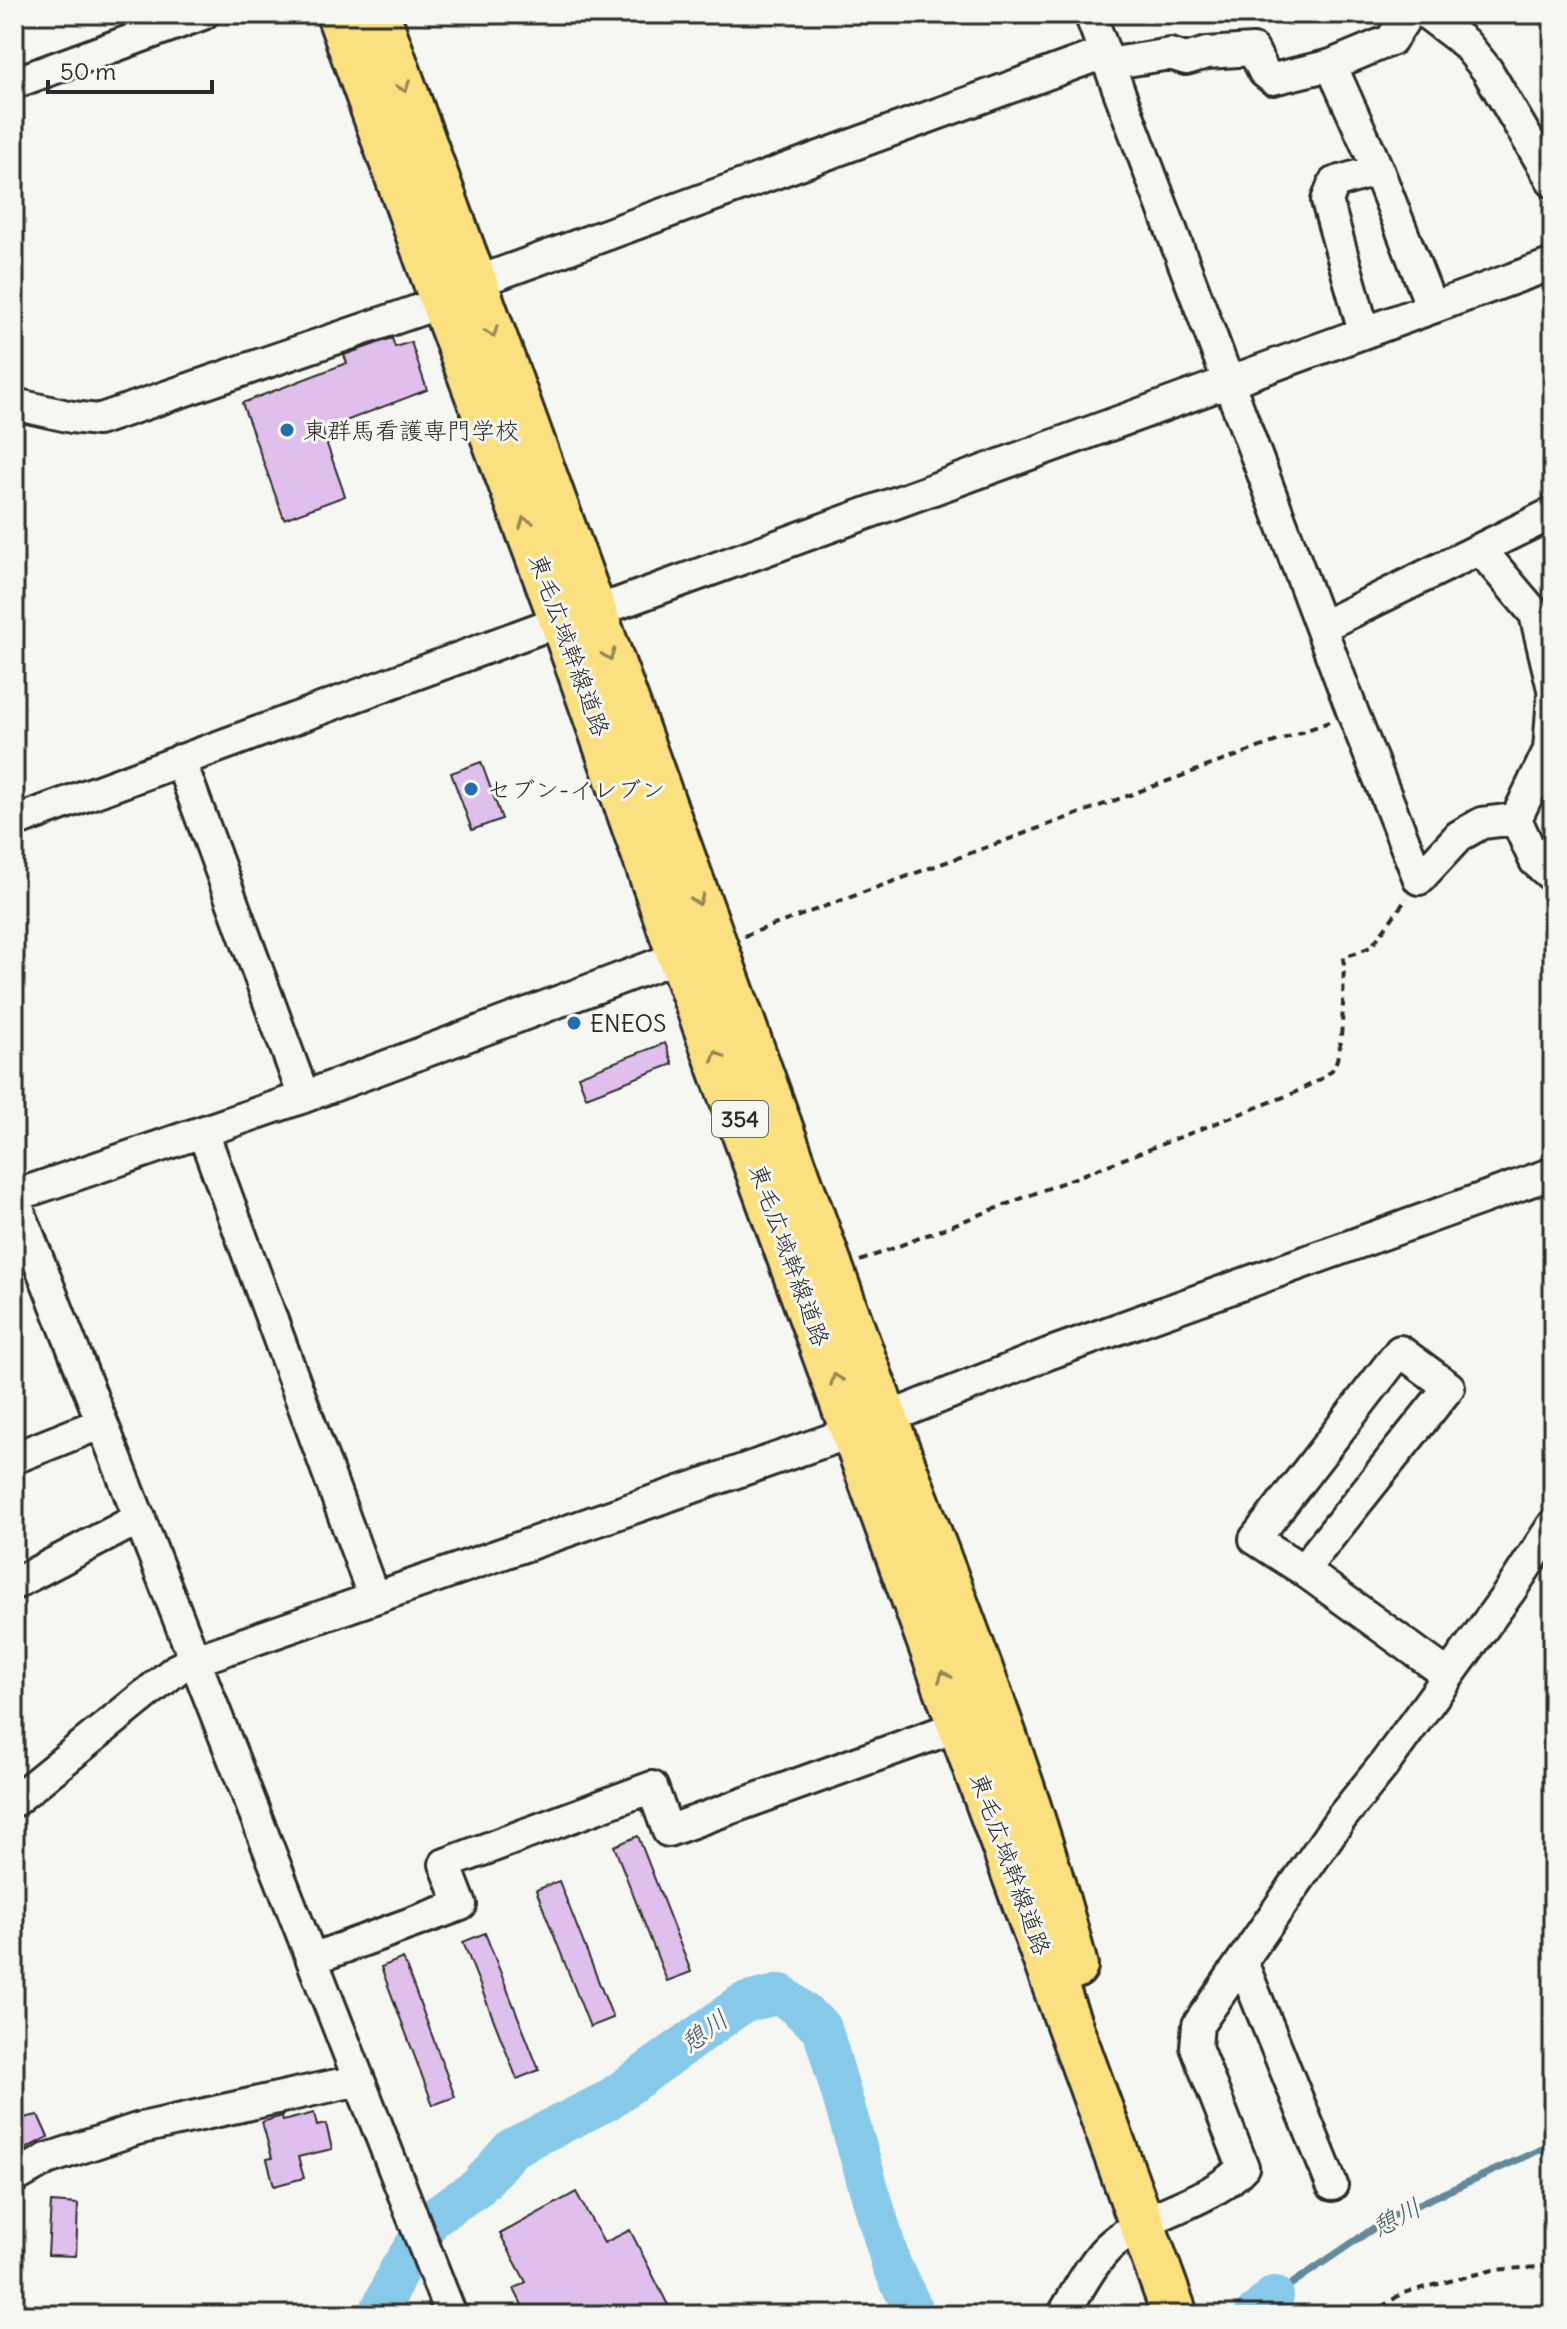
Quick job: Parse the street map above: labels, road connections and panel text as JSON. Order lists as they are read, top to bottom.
{
  "streets": {
    "highway": ["東毛広域幹線道路", "354"]
  },
  "water": ["憩川"],
  "places": ["東群馬看護専門学校", "セブン-イレブン", "ENEOS"],
  "scale_bar": "50 m"
}
